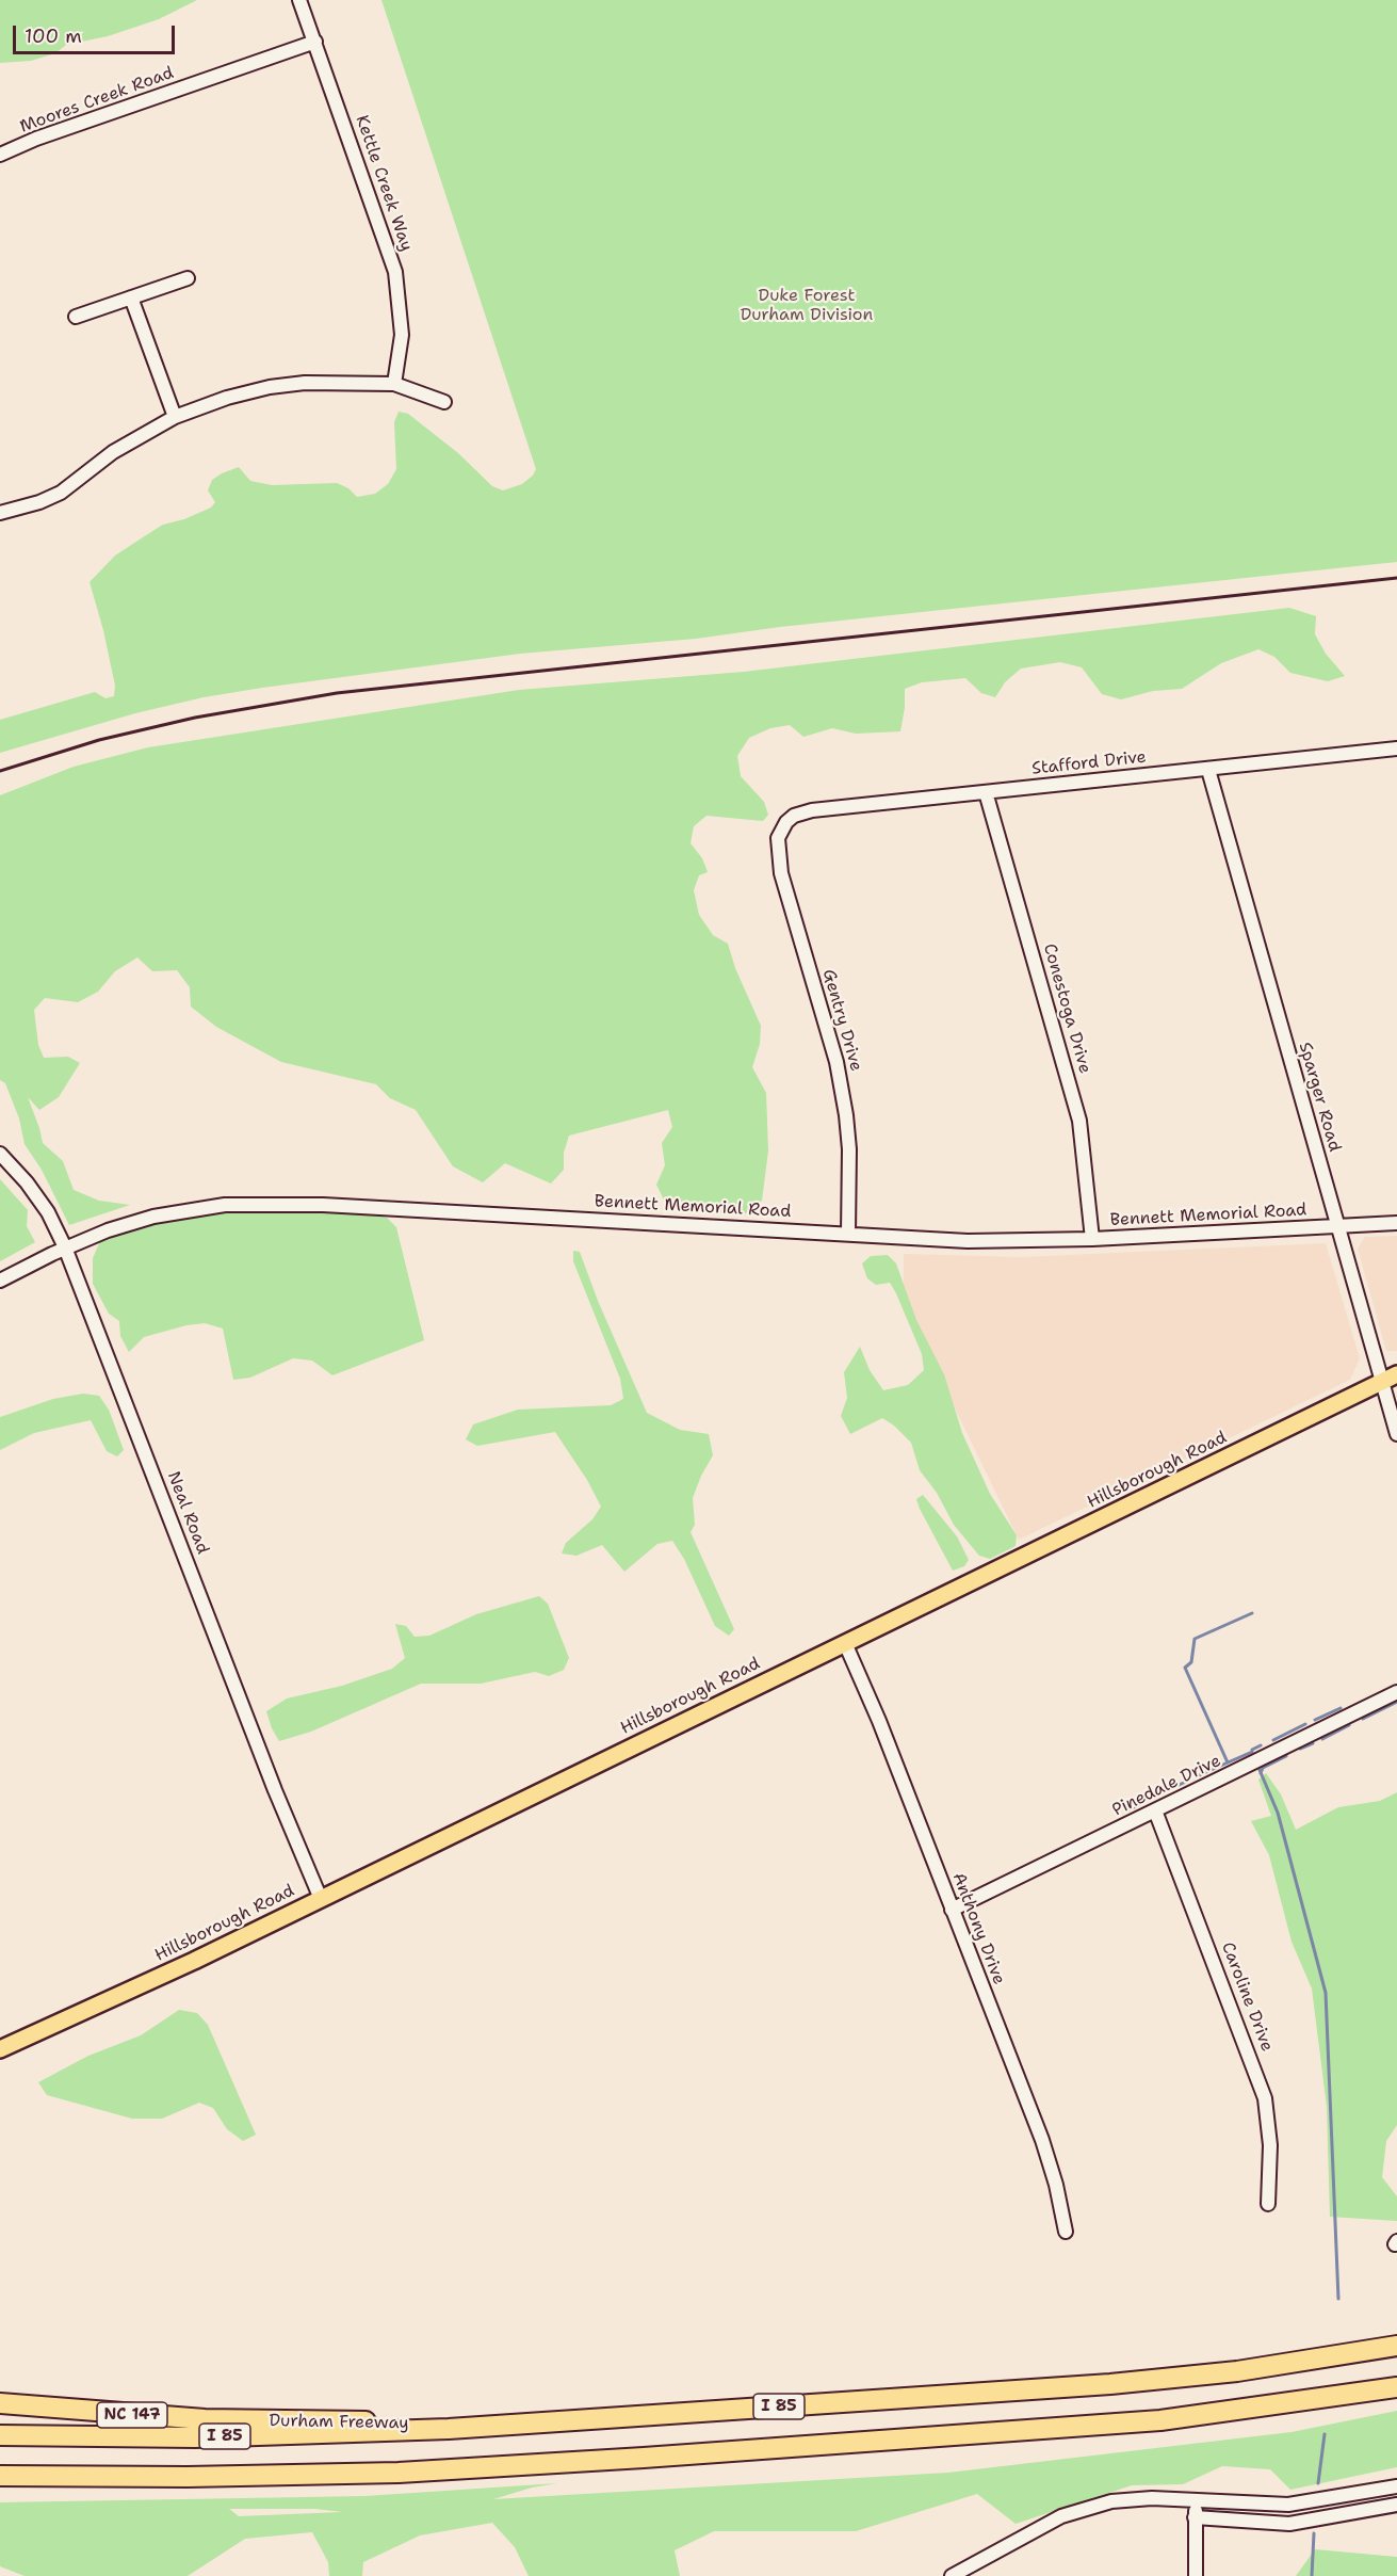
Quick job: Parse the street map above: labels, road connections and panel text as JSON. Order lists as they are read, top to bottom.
{
  "streets": {
    "highway": ["I 85", "NC 147", "Durham Freeway"],
    "main road": ["Hillsborough Road"],
    "street": [
      "Moores Creek Road",
      "Kettle Creek Way",
      "Stafford Drive",
      "Conestoga Drive",
      "Gentry Drive",
      "Sparger Road",
      "Bennett Memorial Road",
      "Neal Road",
      "Pinedale Drive",
      "Anthony Drive",
      "Caroline Drive"
    ]
  },
  "crossings": [
    ["Moores Creek Road", "Kettle Creek Way"],
    ["Stafford Drive", "Conestoga Drive"],
    ["Stafford Drive", "Gentry Drive"],
    ["Stafford Drive", "Sparger Road"],
    ["Conestoga Drive", "Bennett Memorial Road"],
    ["Gentry Drive", "Bennett Memorial Road"],
    ["Sparger Road", "Bennett Memorial Road"],
    ["Sparger Road", "Hillsborough Road"],
    ["Bennett Memorial Road", "Neal Road"],
    ["Hillsborough Road", "Neal Road"],
    ["Hillsborough Road", "Anthony Drive"],
    ["Pinedale Drive", "Anthony Drive"],
    ["Pinedale Drive", "Caroline Drive"],
    ["I 85", "Durham Freeway"]
  ],
  "parks": ["Duke Forest Durham Division"],
  "scale_bar": "100 m"
}
